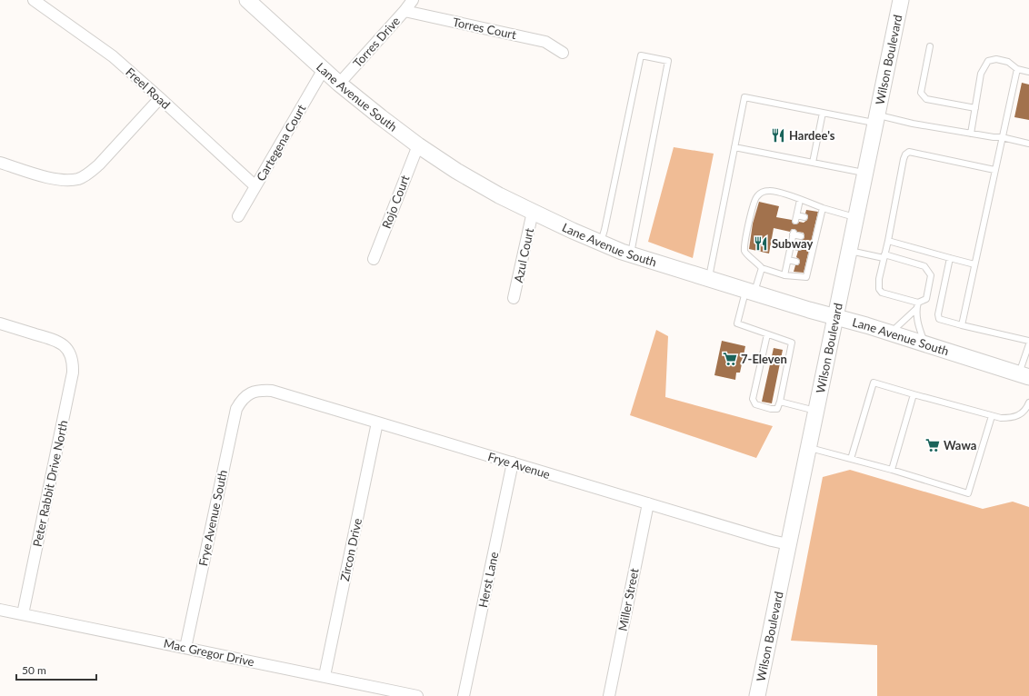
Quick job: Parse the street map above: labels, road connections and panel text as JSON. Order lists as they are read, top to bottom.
{
  "streets": {
    "main road": ["Wilson Boulevard", "Lane Avenue South"],
    "street": [
      "Torres Court",
      "Torres Drive",
      "Freel Road",
      "Cartegena Court",
      "Rojo Court",
      "Azul Court",
      "Frye Avenue",
      "Peter Rabbit Drive North",
      "Frye Avenue South",
      "Zircon Drive",
      "Herst Lane",
      "Miller Street",
      "Mac Gregor Drive"
    ]
  },
  "crossings": [
    ["Torres Court", "Torres Drive"],
    ["Torres Drive", "Lane Avenue South"],
    ["Wilson Boulevard", "Lane Avenue South"],
    ["Wilson Boulevard", "Frye Avenue"],
    ["Freel Road", "Cartegena Court"],
    ["Lane Avenue South", "Cartegena Court"],
    ["Lane Avenue South", "Rojo Court"],
    ["Lane Avenue South", "Azul Court"],
    ["Frye Avenue", "Frye Avenue South"],
    ["Frye Avenue", "Zircon Drive"],
    ["Frye Avenue", "Herst Lane"],
    ["Frye Avenue", "Miller Street"],
    ["Peter Rabbit Drive North", "Mac Gregor Drive"],
    ["Frye Avenue South", "Mac Gregor Drive"],
    ["Zircon Drive", "Mac Gregor Drive"]
  ],
  "places": {
    "restaurant": ["Hardee's", "Subway"],
    "supermarket": ["7-Eleven", "Wawa"]
  },
  "scale_bar": "50 m"
}
